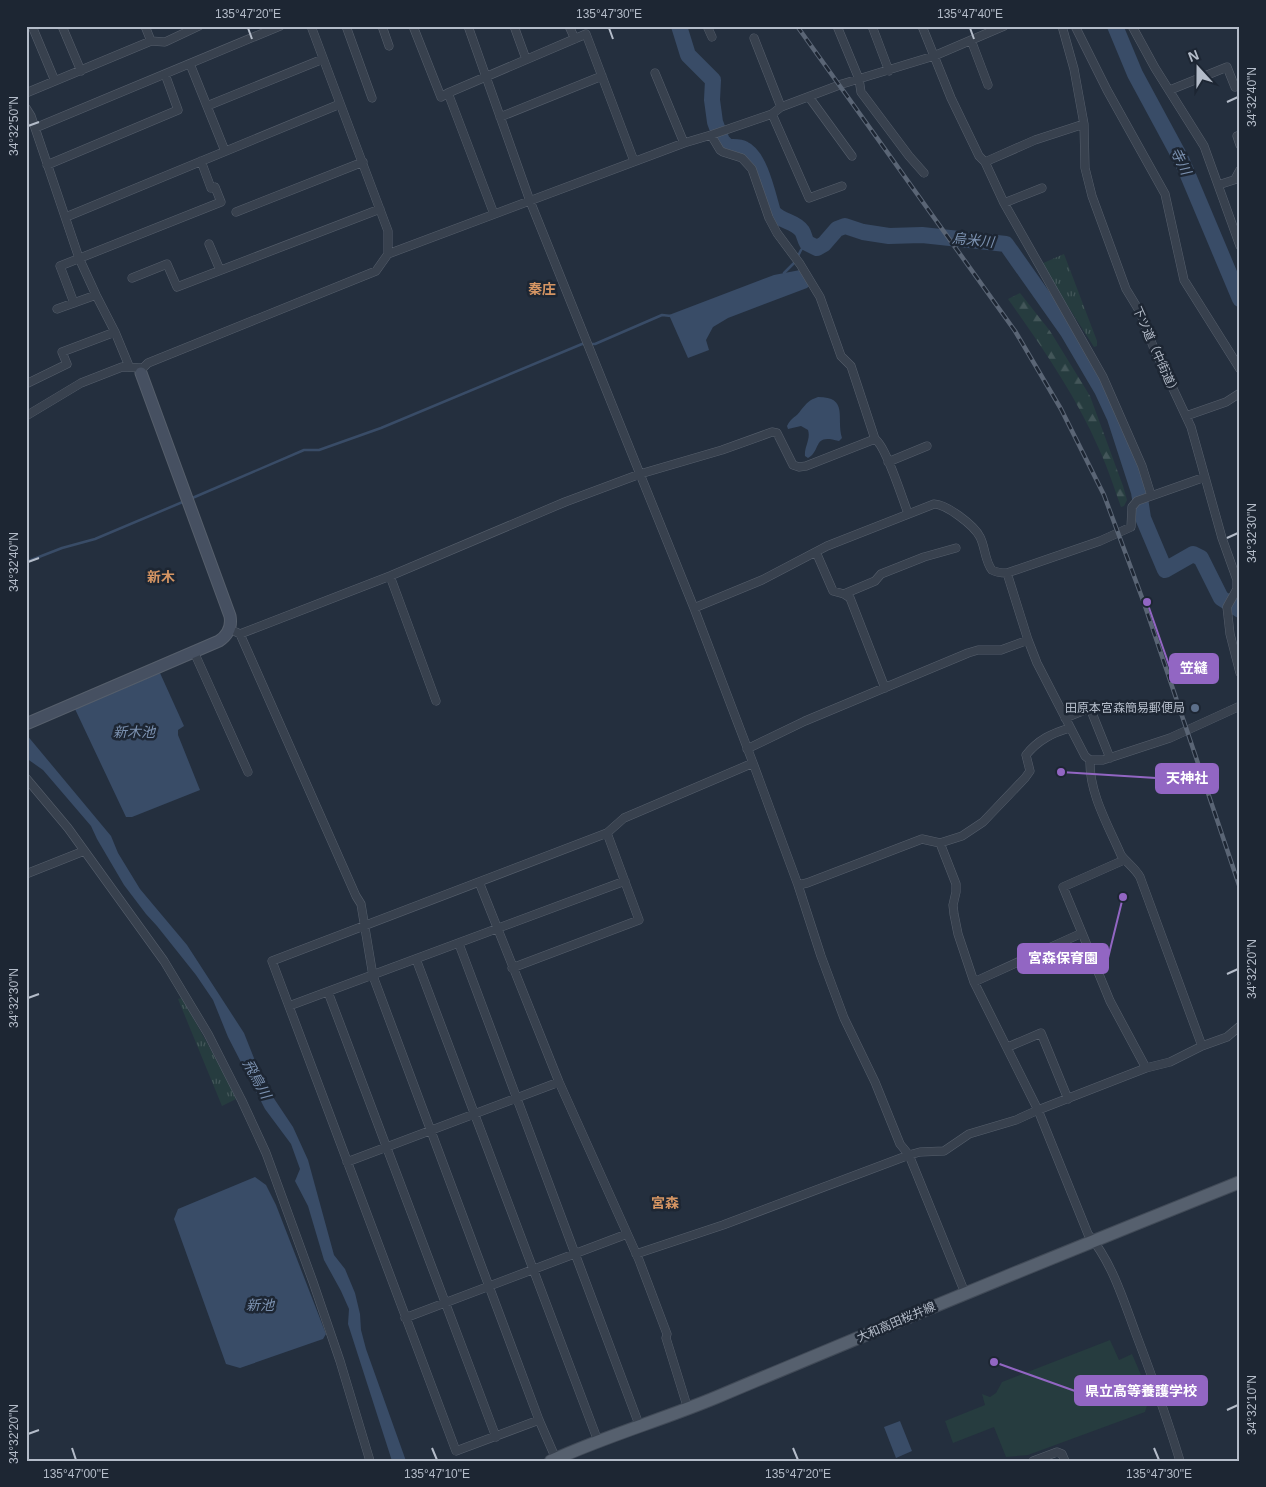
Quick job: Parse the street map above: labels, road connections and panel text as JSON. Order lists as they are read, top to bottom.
{
  "streets": {
    "main road": ["大和高田桜井線"],
    "street": ["下ツ道（中街道）"]
  },
  "districts": ["秦庄", "新木", "宮森"],
  "water": [
    "寺川",
    "烏米川",
    "新木池",
    "飛鳥川",
    "新池"
  ],
  "places": [
    "笠縫",
    "田原本宮森簡易郵便局",
    "天神社",
    "宮森保育園",
    "県立高等養護学校"
  ],
  "north": "top",
  "coordinates": [
    "135°47'20\"E",
    "135°47'30\"E",
    "135°47'40\"E",
    "34°32'40\"N",
    "34°32'50\"N",
    "34°32'30\"N",
    "34°32'20\"N",
    "34°32'10\"N",
    "135°47'00\"E",
    "135°47'10\"E"
  ]
}
